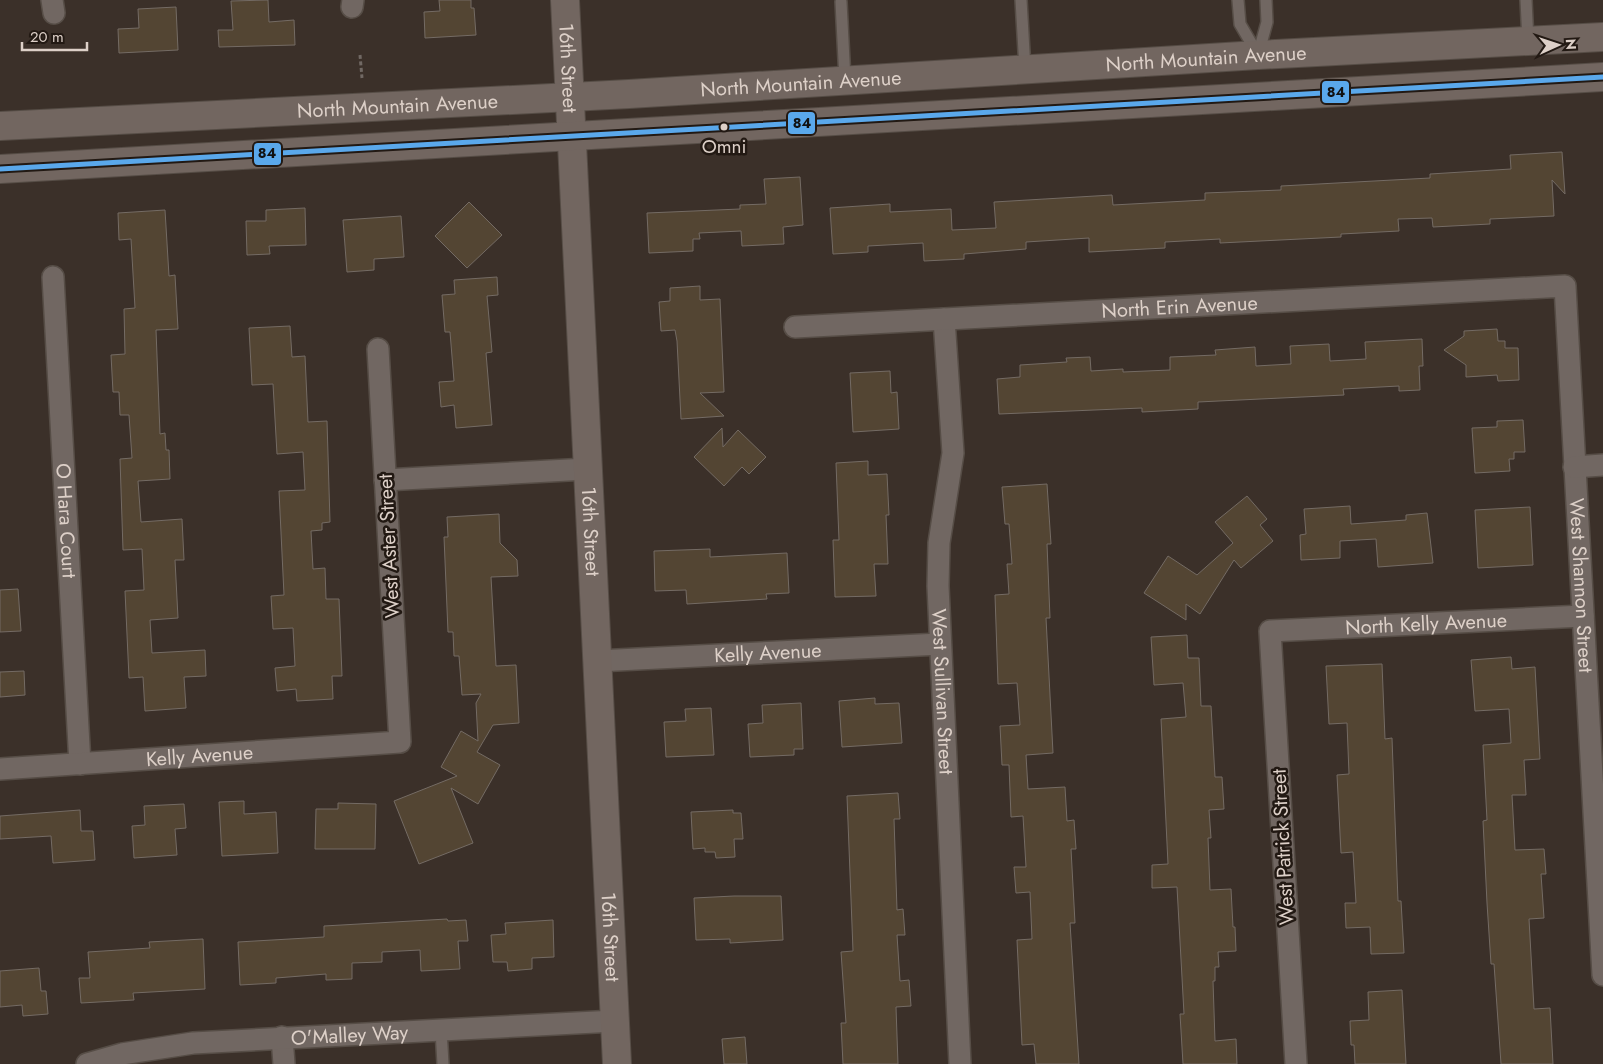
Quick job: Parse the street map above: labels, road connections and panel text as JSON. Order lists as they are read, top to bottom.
{
  "streets": {
    "main road": ["North Mountain Avenue", "16th Street"],
    "street": [
      "North Erin Avenue",
      "O Hara Court",
      "West Aster Street",
      "West Shannon Street",
      "North Kelly Avenue",
      "Kelly Avenue",
      "West Sullivan Street",
      "West Patrick Street",
      "O'Malley Way"
    ]
  },
  "crossings": [
    ["North Mountain Avenue", "16th Street"],
    ["16th Street", "Kelly Avenue"],
    ["16th Street", "O'Malley Way"],
    ["North Erin Avenue", "West Shannon Street"],
    ["North Erin Avenue", "West Sullivan Street"],
    ["O Hara Court", "Kelly Avenue"],
    ["West Aster Street", "Kelly Avenue"],
    ["West Shannon Street", "North Kelly Avenue"],
    ["North Kelly Avenue", "West Patrick Street"],
    ["Kelly Avenue", "West Sullivan Street"]
  ],
  "places": ["Omni"],
  "lines": ["transit line 84"],
  "scale_bar": "20 m",
  "north": "right"
}
